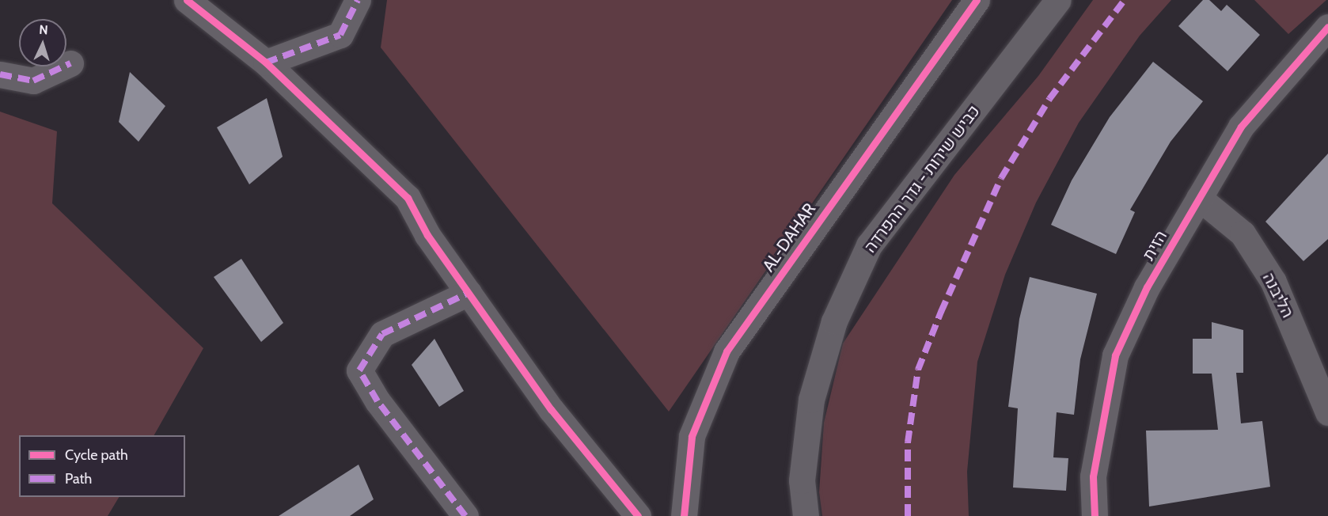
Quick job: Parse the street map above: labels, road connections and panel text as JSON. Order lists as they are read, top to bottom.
{
  "streets": {
    "street": [
      "כביש שירות - גדר ההפרדה",
      "AL-DAHAR",
      "הזית",
      "הליבנה"
    ]
  },
  "crossings": [
    ["הזית", "הליבנה"]
  ],
  "legend": ["Cycle path", "Path"],
  "north": "top"
}
